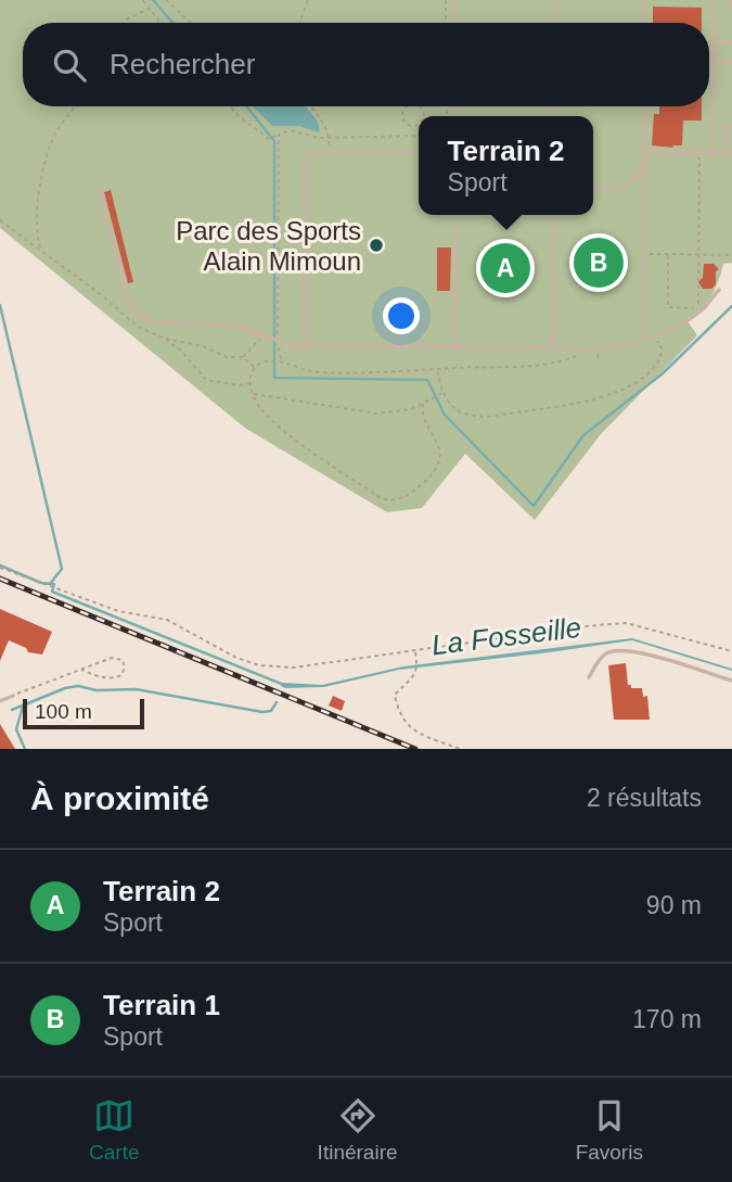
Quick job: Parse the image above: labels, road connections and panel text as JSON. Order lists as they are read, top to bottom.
{
  "water": ["La Fosseille"],
  "places": ["Parc des Sports Alain Mimoun"],
  "scale_bar": "100 m",
  "page": {
    "search": "Rechercher",
    "popup": ["Terrain 2", "Sport"],
    "pins": ["B", "A"],
    "scale": "100 m",
    "heading": ["À proximité", "2 résultats"],
    "list": [
      {
        "mark": "A",
        "name": "Terrain 2",
        "note": "Sport",
        "value": "90 m"
      },
      {
        "mark": "B",
        "name": "Terrain 1",
        "note": "Sport",
        "value": "170 m"
      }
    ],
    "nav": ["Carte", "Itinéraire", "Favoris"]
  }
}
